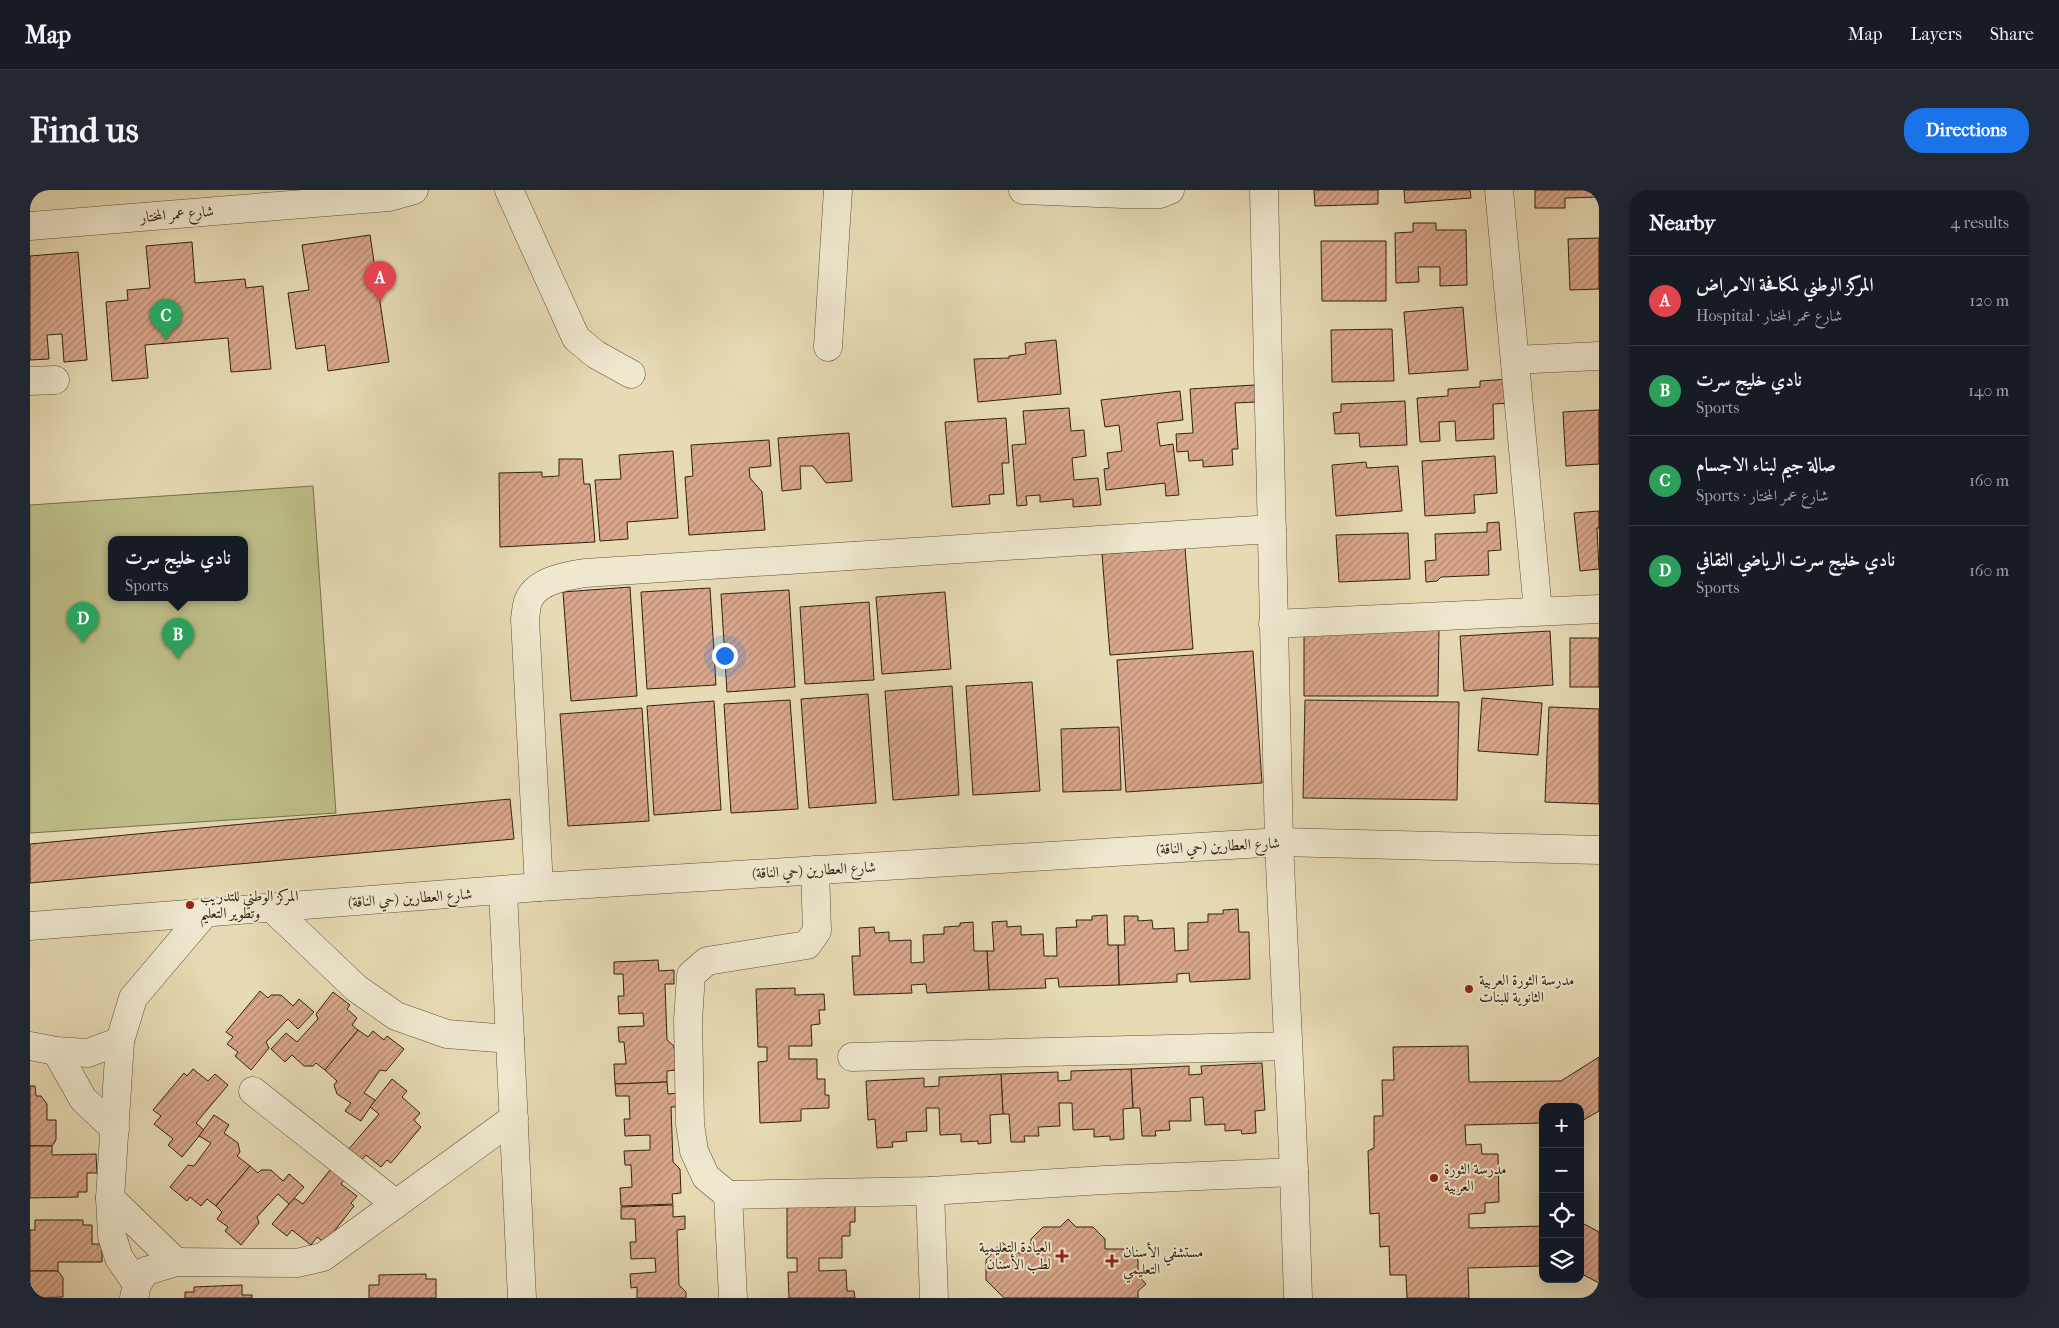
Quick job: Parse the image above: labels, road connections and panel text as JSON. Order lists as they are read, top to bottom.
{
  "streets": {
    "street": ["شارع عمر المختار", "شارع العطارين (حي الناقة)"]
  },
  "places": {
    "other": ["المركز الوطني للتدريب وتطوير التعليم", "مدرسة الثورة العربية الثانوية للبنات", "مدرسة الثورة العربية"],
    "health": ["العيادة التعليمية لطب الأسنان", "مستشفي الأسنان التعليمي"]
  },
  "page": {
    "header": "Map",
    "nav": ["Map", "Layers", "Share"],
    "buttons": "Directions",
    "title": "Find us",
    "heading": ["Nearby", "4 results"],
    "list": [
      {
        "mark": "A",
        "name": "المركز الوطني لمكافحة الامراض",
        "note": "Hospital · شارع عمر المختار",
        "value": "120 m"
      },
      {
        "mark": "B",
        "name": "نادي خليج سرت",
        "note": "Sports",
        "value": "140 m"
      },
      {
        "mark": "C",
        "name": "صالة جيم لبناء الاجسام",
        "note": "Sports · شارع عمر المختار",
        "value": "160 m"
      },
      {
        "mark": "D",
        "name": "نادي خليج سرت الرياضي الثقافي",
        "note": "Sports",
        "value": "160 m"
      }
    ],
    "pins": [
      "A",
      "C",
      "D",
      "B"
    ],
    "popup": ["نادي خليج سرت", "Sports"],
    "map_buttons": ["+", "−"]
  }
}
